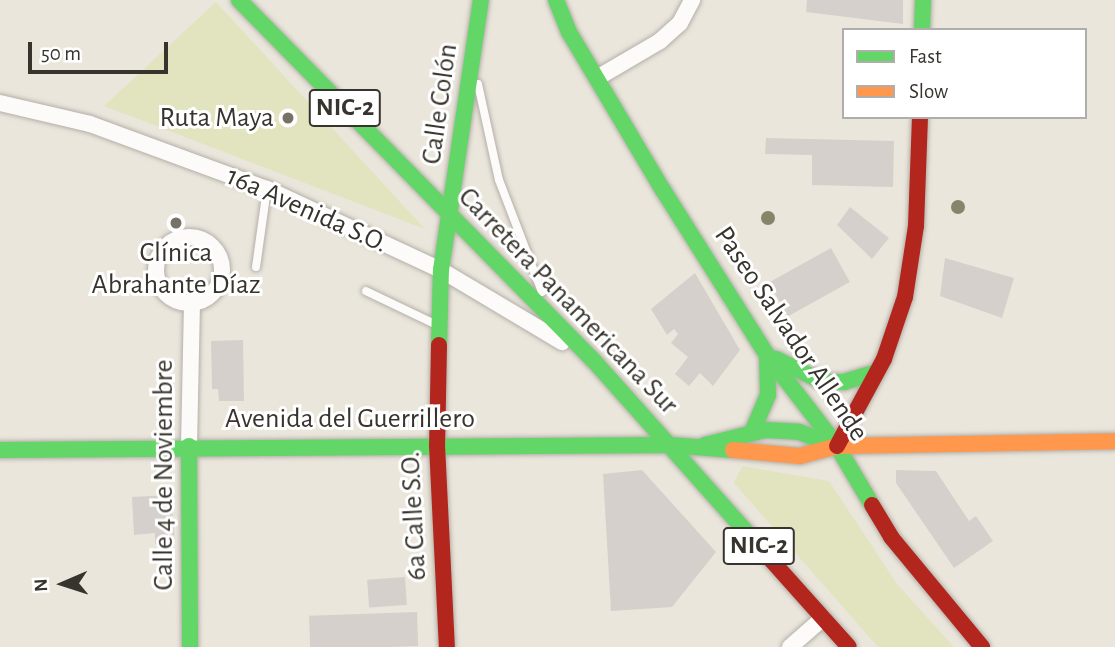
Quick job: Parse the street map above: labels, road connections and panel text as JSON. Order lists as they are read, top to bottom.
{
  "streets": {
    "main road": [
      "Calle Colón",
      "NIC-2",
      "Carretera Panamericana Sur",
      "Paseo Salvador Allende",
      "Avenida del Guerrillero",
      "Calle 4 de Noviembre",
      "6a Calle S.O."
    ],
    "street": ["16a Avenida S.O."]
  },
  "crossings": [
    ["Calle Colón", "Carretera Panamericana Sur"],
    ["Calle Colón", "6a Calle S.O."],
    ["16a Avenida S.O.", "Carretera Panamericana Sur"],
    ["16a Avenida S.O.", "6a Calle S.O."],
    ["Carretera Panamericana Sur", "Avenida del Guerrillero"],
    ["Carretera Panamericana Sur", "6a Calle S.O."],
    ["Paseo Salvador Allende", "Avenida del Guerrillero"],
    ["Avenida del Guerrillero", "Calle 4 de Noviembre"],
    ["Avenida del Guerrillero", "6a Calle S.O."]
  ],
  "places": ["Ruta Maya", "Clínica Abrahante Díaz"],
  "legend": ["Fast", "Slow"],
  "scale_bar": "50 m",
  "north": "left"
}
